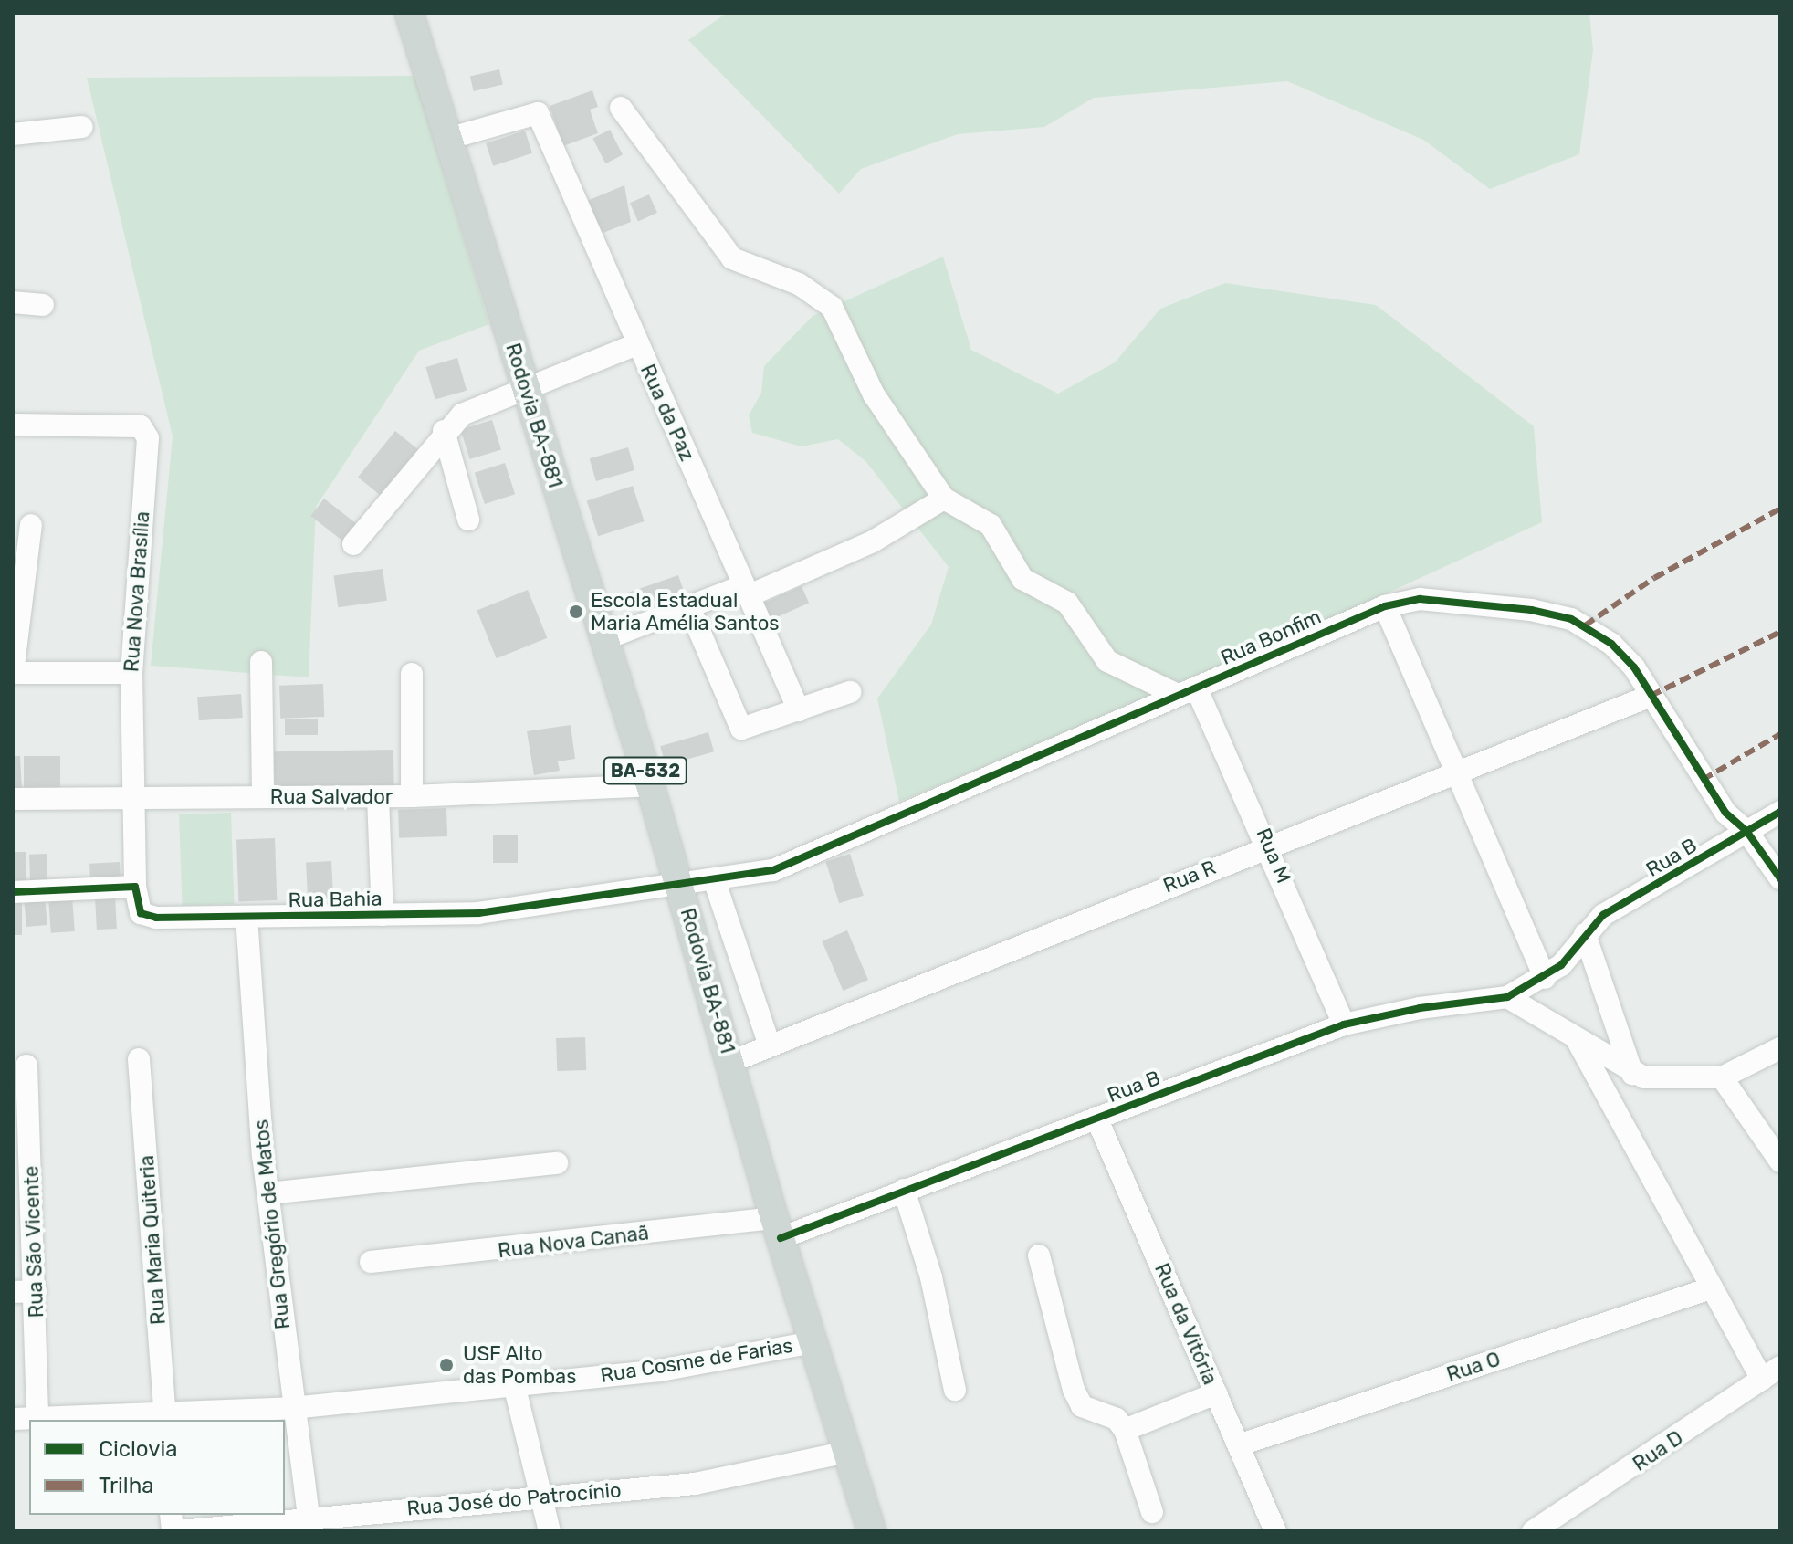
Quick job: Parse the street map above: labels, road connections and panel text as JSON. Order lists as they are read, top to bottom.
{
  "streets": {
    "main road": ["Rodovia BA-881", "BA-532"],
    "street": [
      "Rua da Paz",
      "Rua Nova Brasília",
      "Rua Bonfim",
      "Rua Salvador",
      "Rua M",
      "Rua B",
      "Rua R",
      "Rua Bahia",
      "Rua Gregório de Matos",
      "Rua Maria Quiteria",
      "Rua São Vicente",
      "Rua Nova Canaã",
      "Rua da Vitória",
      "Rua Cosme de Farias",
      "Rua O",
      "Rua D",
      "Rua José do Patrocínio"
    ]
  },
  "crossings": [
    ["Rua da Paz", "Rodovia BA-881"],
    ["Rodovia BA-881", "Rua Bonfim"],
    ["Rodovia BA-881", "Rua Salvador"],
    ["Rodovia BA-881", "Rua B"],
    ["Rodovia BA-881", "Rua R"],
    ["Rodovia BA-881", "Rua Bahia"],
    ["Rodovia BA-881", "Rua Nova Canaã"],
    ["Rodovia BA-881", "Rua Cosme de Farias"],
    ["Rodovia BA-881", "Rua José do Patrocínio"],
    ["Rua Nova Brasília", "Rua Salvador"],
    ["Rua Nova Brasília", "Rua Bahia"],
    ["Rua Bonfim", "Rua M"],
    ["Rua Bonfim", "Rua B"],
    ["Rua Bonfim", "Rua R"],
    ["Rua Bonfim", "Rua Bahia"],
    ["Rua M", "Rua B"],
    ["Rua M", "Rua R"],
    ["Rua B", "Rua Nova Canaã"],
    ["Rua B", "Rua da Vitória"],
    ["Rua Bahia", "Rua Gregório de Matos"],
    ["Rua Gregório de Matos", "Rua Cosme de Farias"],
    ["Rua Gregório de Matos", "Rua José do Patrocínio"],
    ["Rua Maria Quiteria", "Rua Cosme de Farias"],
    ["Rua São Vicente", "Rua Cosme de Farias"],
    ["Rua da Vitória", "Rua O"]
  ],
  "places": ["Escola Estadual Maria Amélia Santos", "USF Alto das Pombas"],
  "legend": ["Ciclovia", "Trilha"]
}
